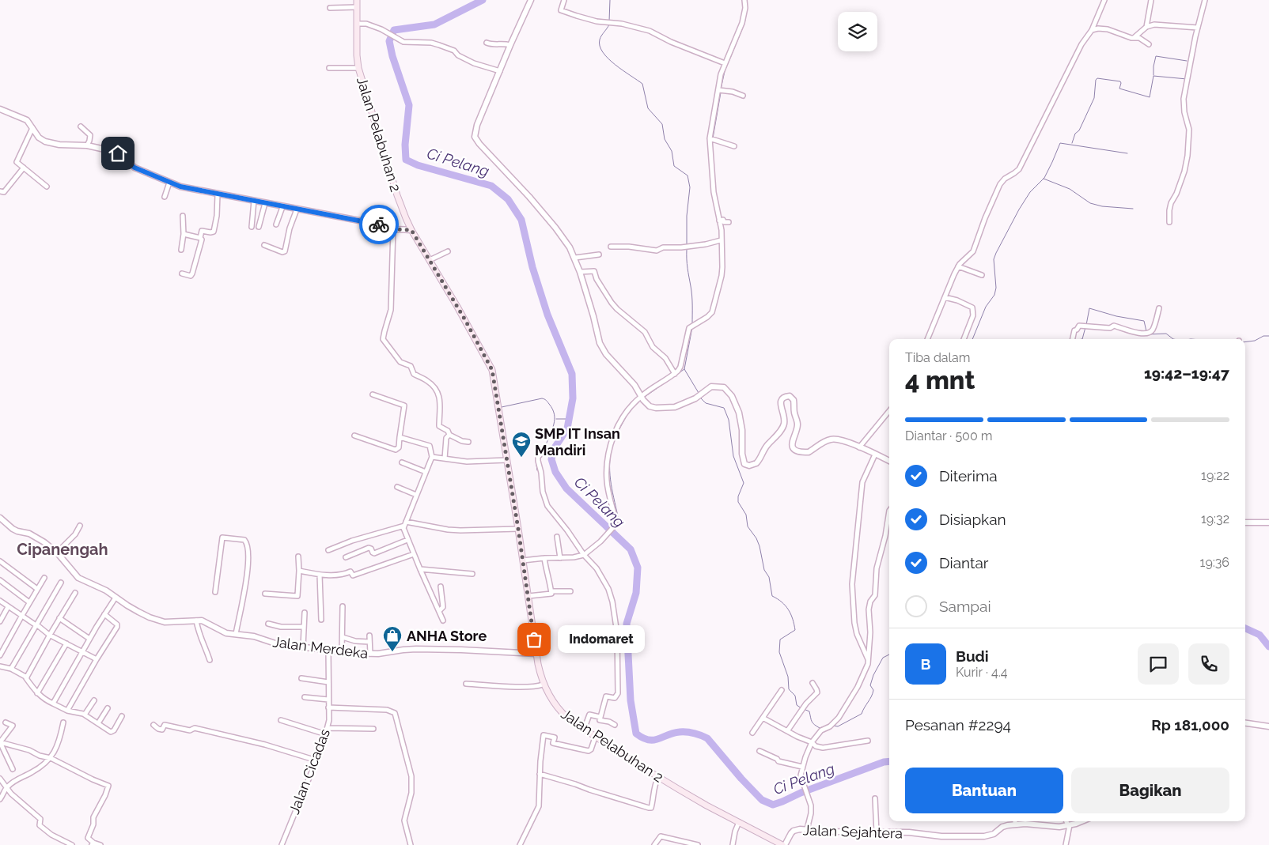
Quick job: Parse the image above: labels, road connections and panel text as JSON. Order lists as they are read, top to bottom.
{
  "streets": {
    "main road": ["Jalan Pelabuhan 2"],
    "street": ["Jalan Merdeka", "Jalan Cicadas", "Jalan Sejahtera"]
  },
  "crossings": [
    ["Jalan Pelabuhan 2", "Jalan Merdeka"],
    ["Jalan Pelabuhan 2", "Jalan Sejahtera"],
    ["Jalan Merdeka", "Jalan Cicadas"]
  ],
  "districts": ["Cipanengah"],
  "water": ["Ci Pelang"],
  "places": {
    "school or university": ["SMP IT Insan Mandiri"],
    "other": ["Indomaret"],
    "shop": ["ANHA Store"]
  },
  "page": {
    "heading": ["4 mnt", "Tiba dalam", "19:42–19:47"],
    "panel": [
      "Budi",
      "Kurir · 4.4",
      "Pesanan #2294",
      "Rp 181,000"
    ],
    "bar": "Diantar · 500 m",
    "list": [
      ["Diterima", "19:22"],
      ["Disiapkan", "19:32"],
      ["Diantar", "19:36"],
      "Sampai"
    ],
    "bubble": "Indomaret",
    "round": "B",
    "buttons": ["Bantuan", "Bagikan"]
  }
}
